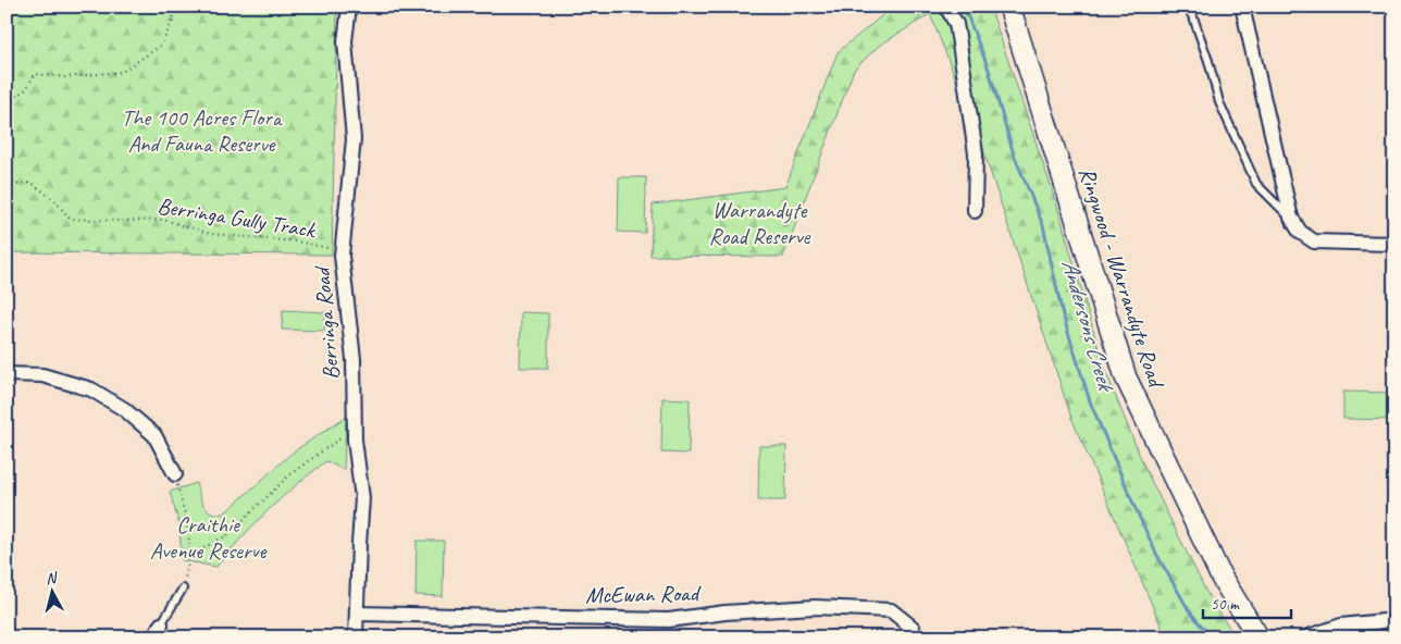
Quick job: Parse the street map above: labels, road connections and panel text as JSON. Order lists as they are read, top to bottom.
{
  "streets": {
    "main road": ["Ringwood - Warrandyte Road"],
    "street": ["Berringa Road", "McEwan Road"],
    "path": ["Berringa Gully Track"]
  },
  "crossings": [
    ["Berringa Gully Track", "Berringa Road"],
    ["Berringa Road", "McEwan Road"]
  ],
  "water": ["Andersons Creek"],
  "parks": ["The 100 Acres Flora And Fauna Reserve", "Warrandyte Road Reserve", "Craithie Avenue Reserve"],
  "scale_bar": "50 m",
  "north": "top"
}
